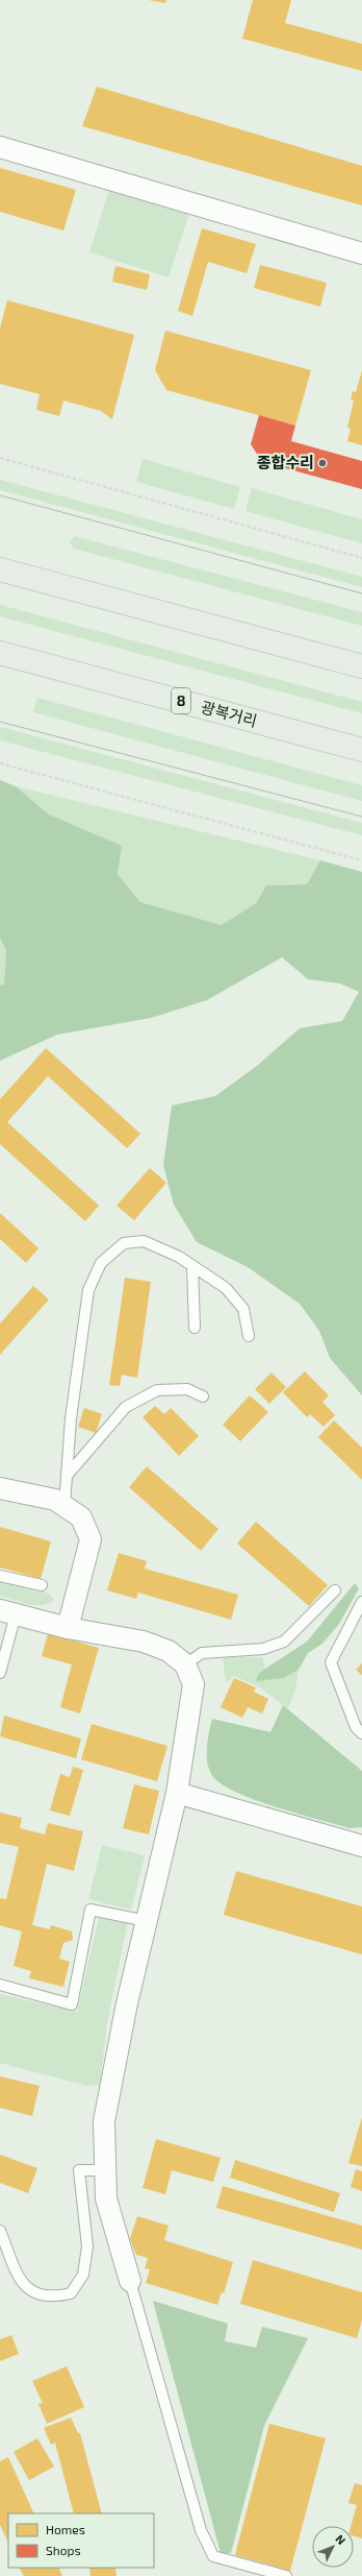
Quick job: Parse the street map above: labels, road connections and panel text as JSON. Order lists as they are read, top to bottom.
{
  "streets": {
    "highway": ["8", "광복거리"]
  },
  "places": ["종합수리"],
  "legend": ["Homes", "Shops"],
  "north": "top right"
}
